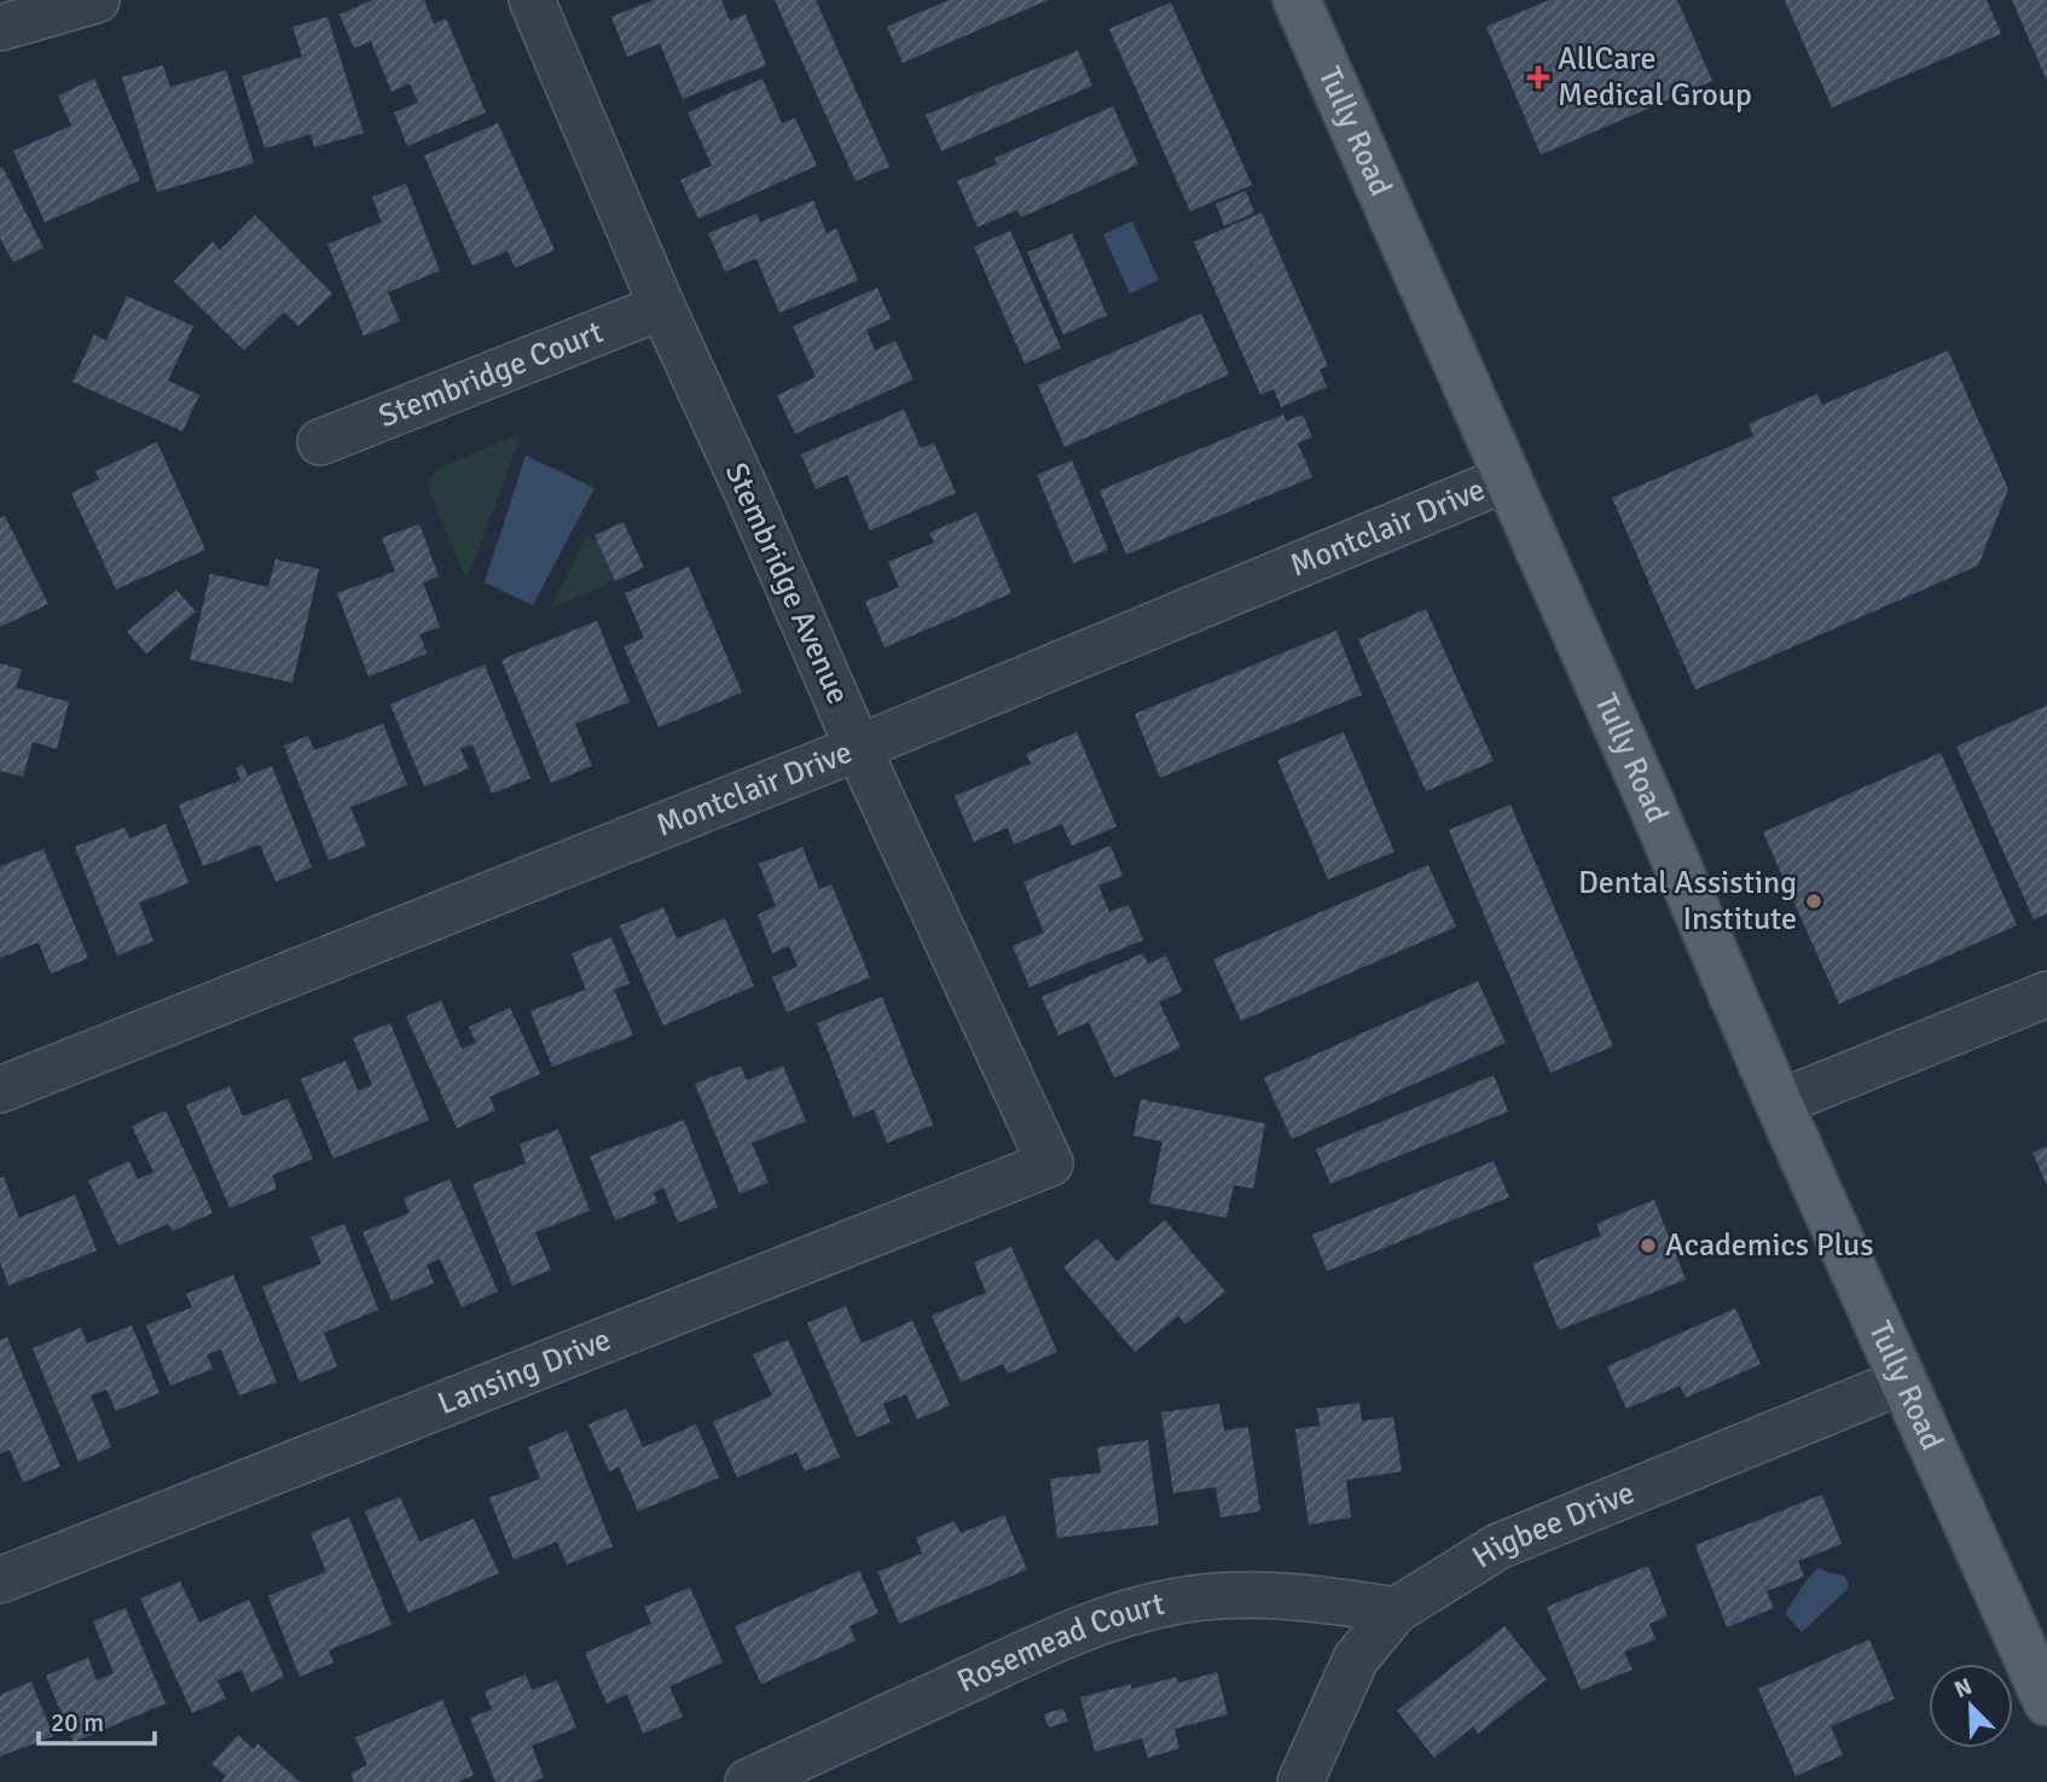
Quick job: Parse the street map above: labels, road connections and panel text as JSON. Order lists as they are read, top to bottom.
{
  "streets": {
    "main road": ["Tully Road"],
    "street": [
      "Stembridge Court",
      "Montclair Drive",
      "Stembridge Avenue",
      "Lansing Drive",
      "Higbee Drive",
      "Rosemead Court"
    ]
  },
  "crossings": [
    ["Tully Road", "Montclair Drive"],
    ["Tully Road", "Higbee Drive"],
    ["Stembridge Court", "Stembridge Avenue"],
    ["Montclair Drive", "Stembridge Avenue"],
    ["Stembridge Avenue", "Lansing Drive"],
    ["Higbee Drive", "Rosemead Court"]
  ],
  "places": {
    "health": ["AllCare Medical Group"],
    "other": ["Dental Assisting Institute", "Academics Plus"]
  },
  "scale_bar": "20 m",
  "north": "top left"
}
